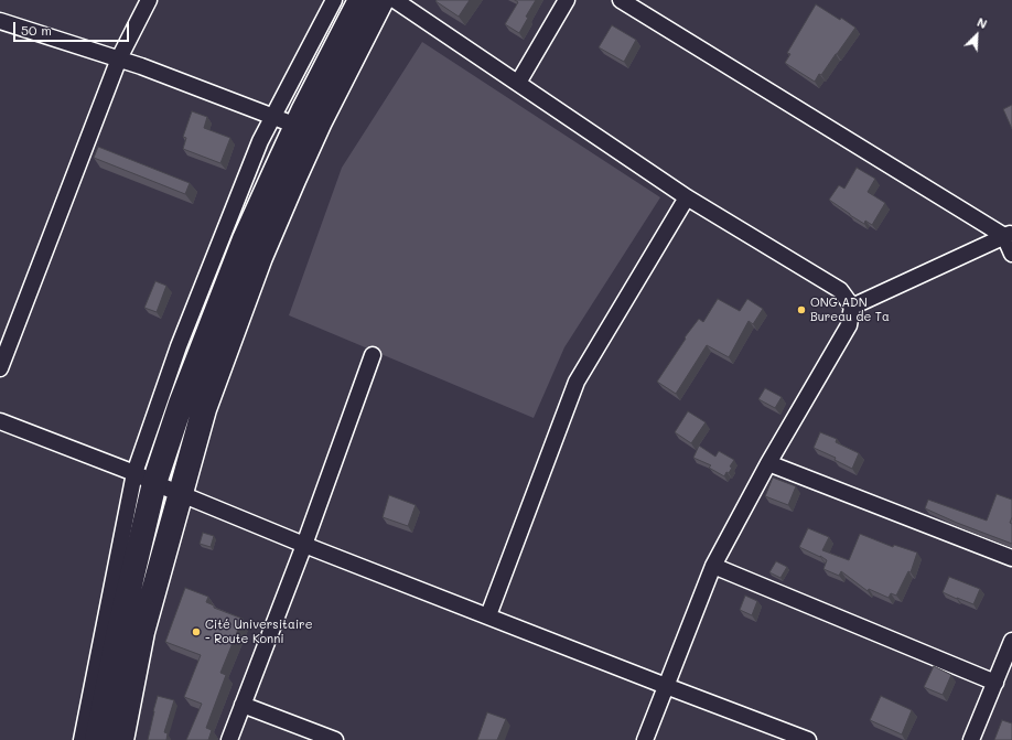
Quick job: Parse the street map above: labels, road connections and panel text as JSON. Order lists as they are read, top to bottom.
{
  "places": ["ONG ADN Bureau de Ta", "Cité Universitaire - Route Konni"],
  "scale_bar": "50 m",
  "north": "top right"
}
